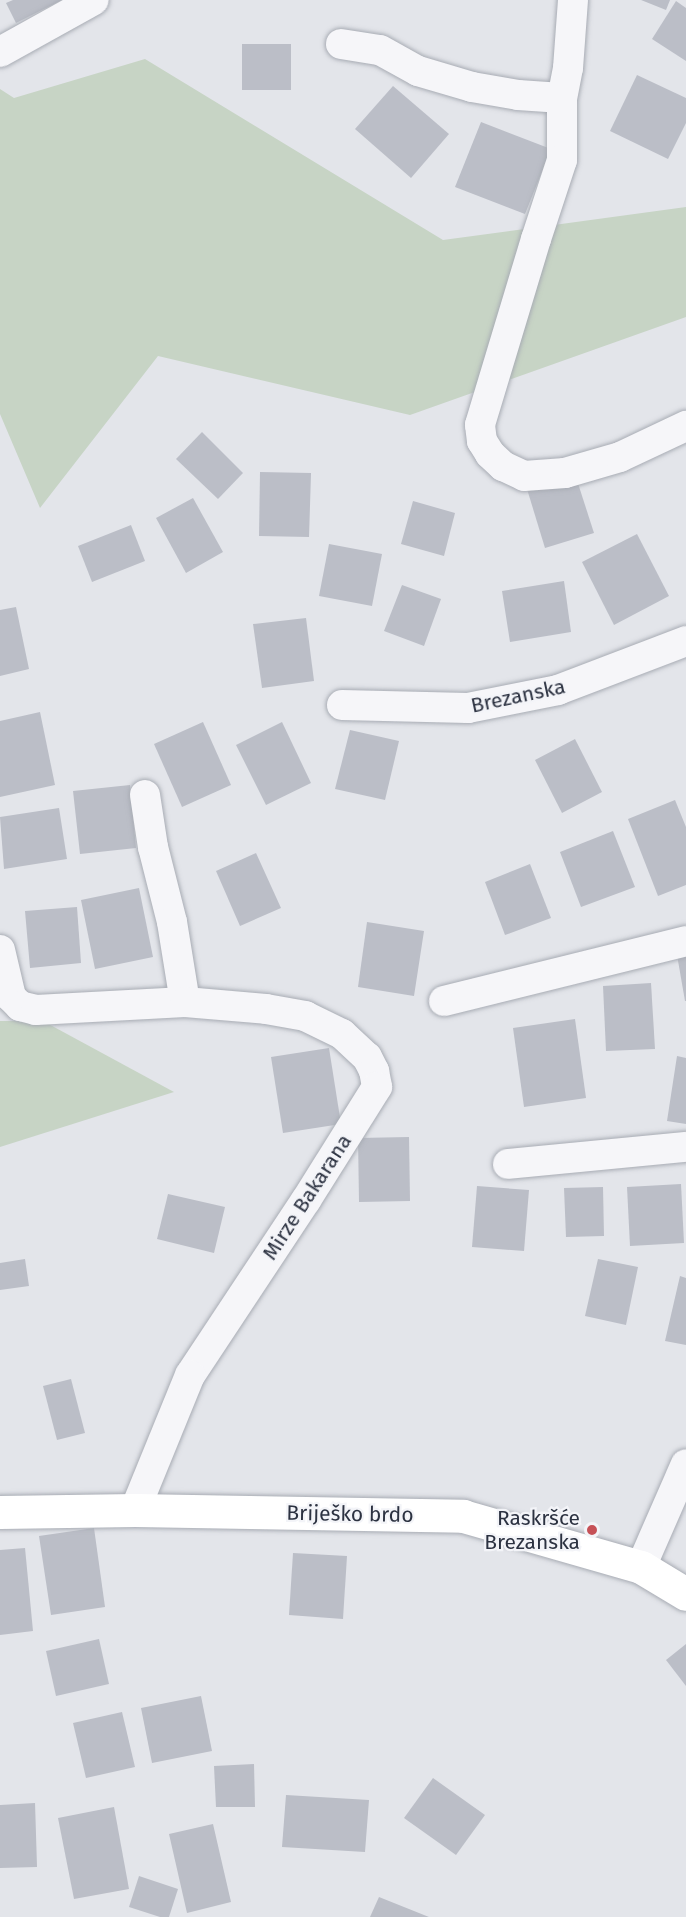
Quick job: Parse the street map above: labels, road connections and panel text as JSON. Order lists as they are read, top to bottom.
{
  "streets": {
    "street": ["Brezanska", "Mirze Bakarana", "Briješko brdo"]
  },
  "crossings": [
    ["Mirze Bakarana", "Briješko brdo"]
  ],
  "places": ["Raskršće Brezanska"]
}
